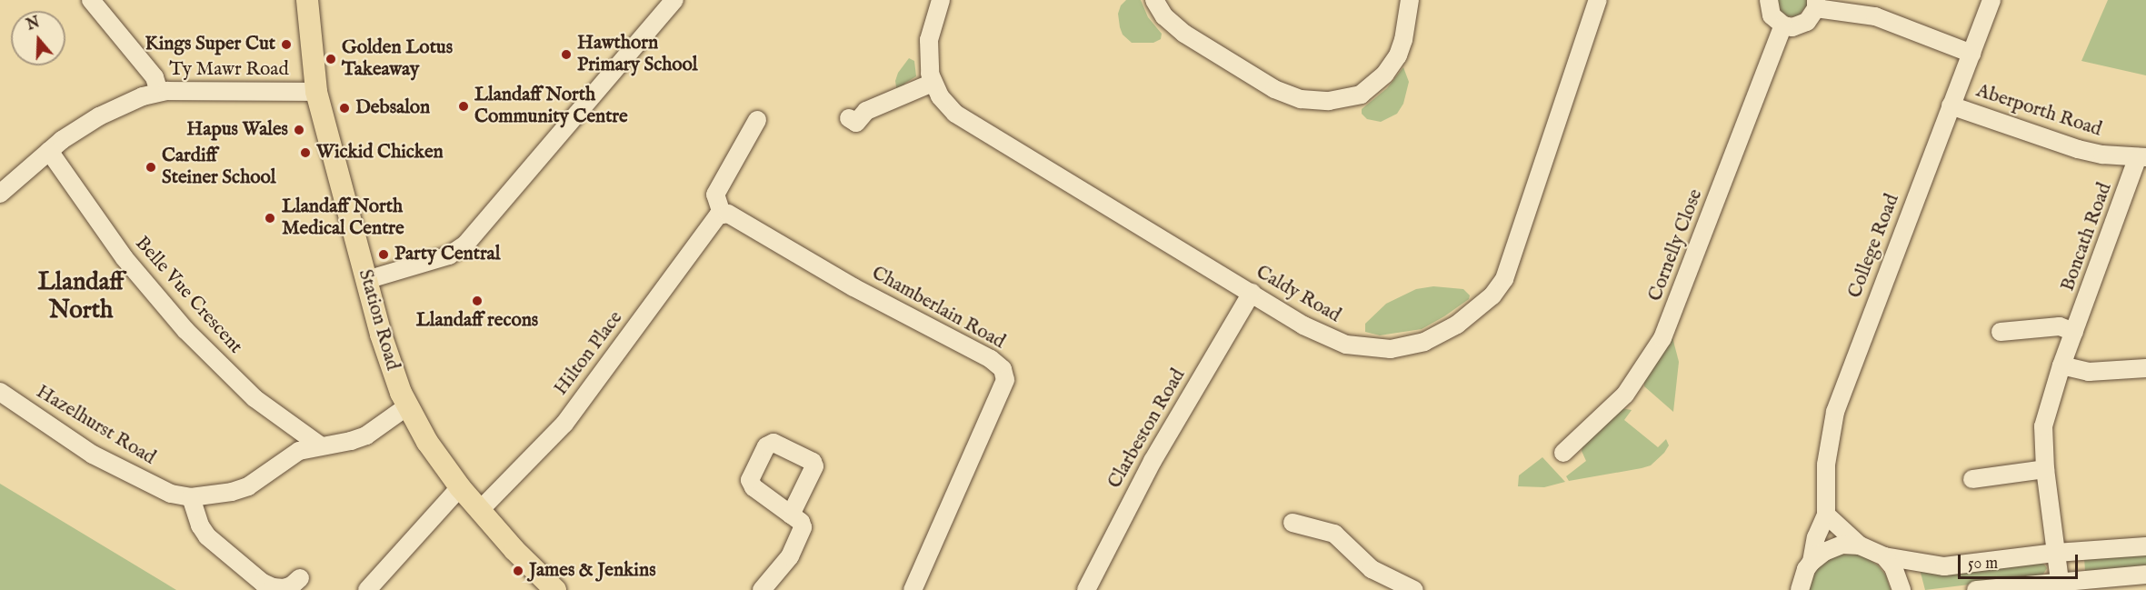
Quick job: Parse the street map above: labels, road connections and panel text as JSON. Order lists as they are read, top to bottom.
{
  "streets": {
    "main road": ["Station Road"],
    "street": [
      "Ty Mawr Road",
      "Aberporth Road",
      "Boncath Road",
      "Cornelly Close",
      "College Road",
      "Caldy Road",
      "Belle Vue Crescent",
      "Chamberlain Road",
      "Hilton Place",
      "Hazelhurst Road",
      "Clarbeston Road"
    ]
  },
  "crossings": [
    ["Ty Mawr Road", "Station Road"],
    ["Aberporth Road", "Boncath Road"],
    ["Aberporth Road", "College Road"],
    ["Caldy Road", "Clarbeston Road"],
    ["Belle Vue Crescent", "Hazelhurst Road"],
    ["Chamberlain Road", "Hilton Place"],
    ["Station Road", "Hilton Place"],
    ["Station Road", "Hazelhurst Road"]
  ],
  "districts": ["Llandaff North"],
  "places": [
    "Kings Super Cut",
    "Hawthorn Primary School",
    "Golden Lotus Takeaway",
    "Llandaff North Community Centre",
    "Debsalon",
    "Hapus Wales",
    "Wickid Chicken",
    "Cardiff Steiner School",
    "Llandaff North Medical Centre",
    "Party Central",
    "Llandaff recons",
    "James & Jenkins"
  ],
  "scale_bar": "50 m",
  "north": "top"
}
